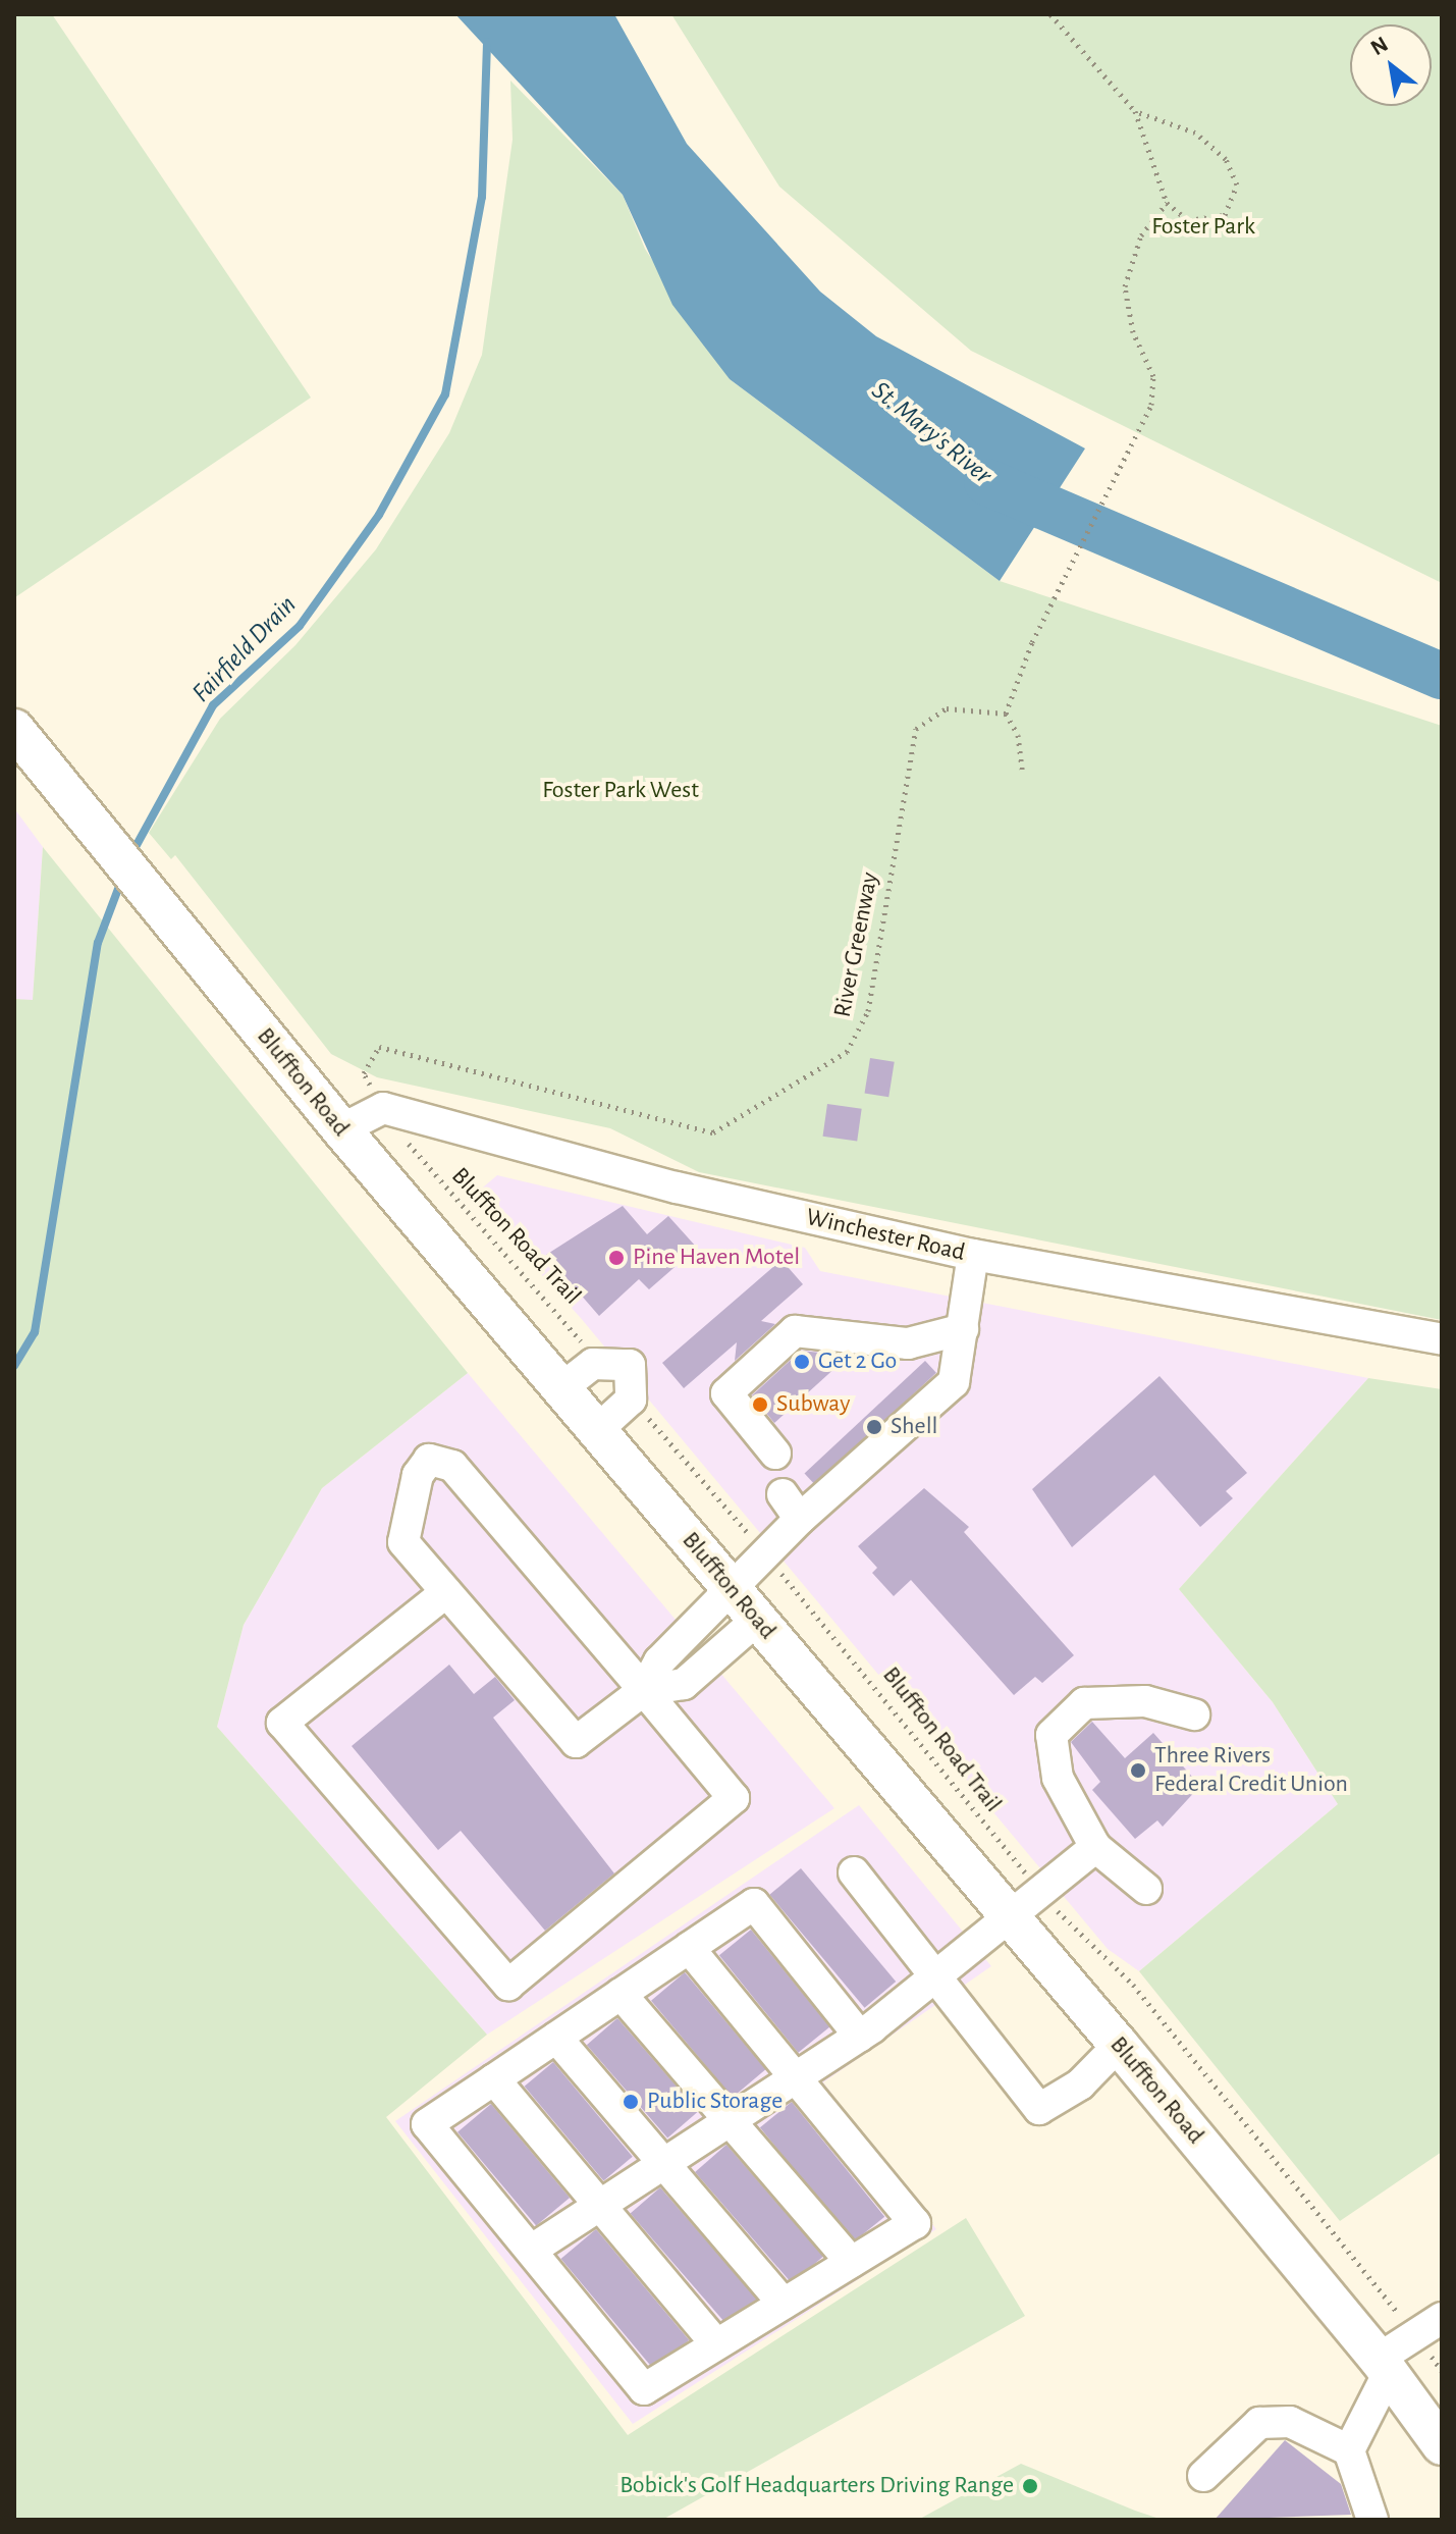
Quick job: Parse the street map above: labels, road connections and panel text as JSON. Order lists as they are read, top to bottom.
{
  "streets": {
    "main road": ["Bluffton Road"],
    "street": ["Winchester Road"],
    "path": ["River Greenway", "Bluffton Road Trail"]
  },
  "crossings": [
    ["Bluffton Road", "Winchester Road"]
  ],
  "water": ["St. Mary's River", "Fairfield Drain"],
  "parks": ["Foster Park", "Foster Park West"],
  "places": [
    "Pine Haven Motel",
    "Get 2 Go",
    "Subway",
    "Shell",
    "Three Rivers Federal Credit Union",
    "Public Storage",
    "Bobick's Golf Headquarters Driving Range"
  ],
  "north": "top left"
}
